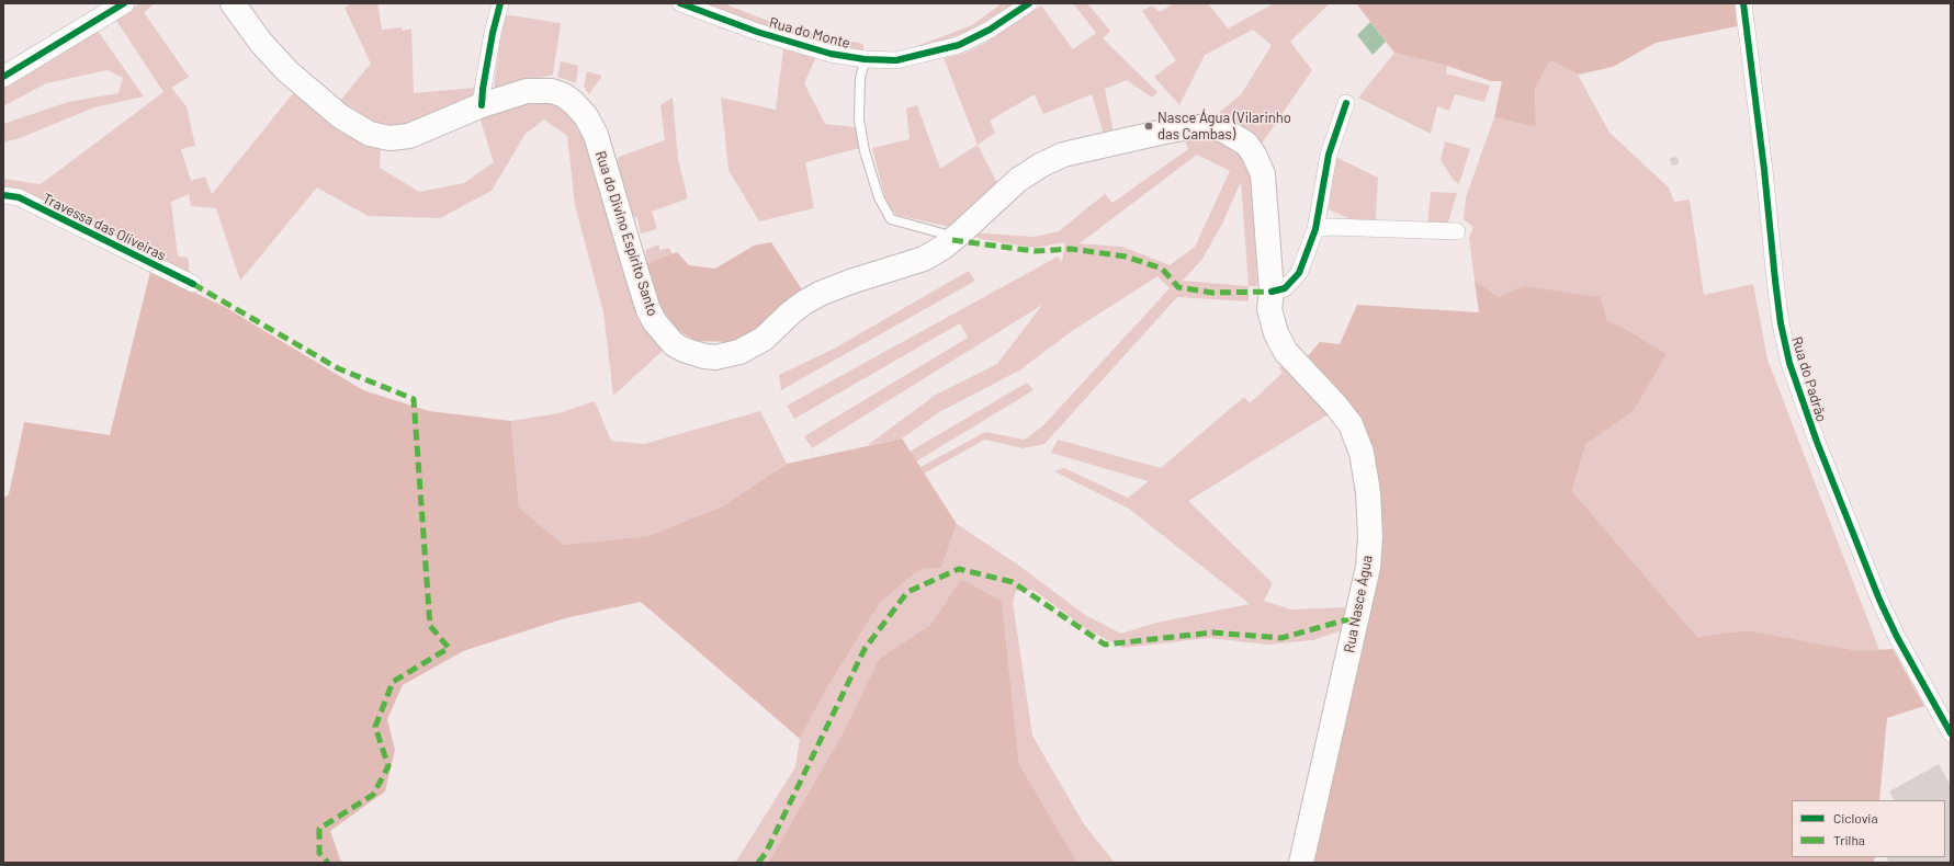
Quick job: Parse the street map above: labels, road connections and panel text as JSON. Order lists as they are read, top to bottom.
{
  "streets": {
    "main road": ["Rua do Divino Espírito Santo", "Rua Nasce Água"],
    "street": ["Rua do Monte", "Travessa das Oliveiras", "Rua do Padrão"]
  },
  "crossings": [
    ["Rua do Divino Espírito Santo", "Rua Nasce Água"]
  ],
  "places": ["Nasce Água (Vilarinho das Cambas)"],
  "legend": ["Ciclovia", "Trilha"]
}
